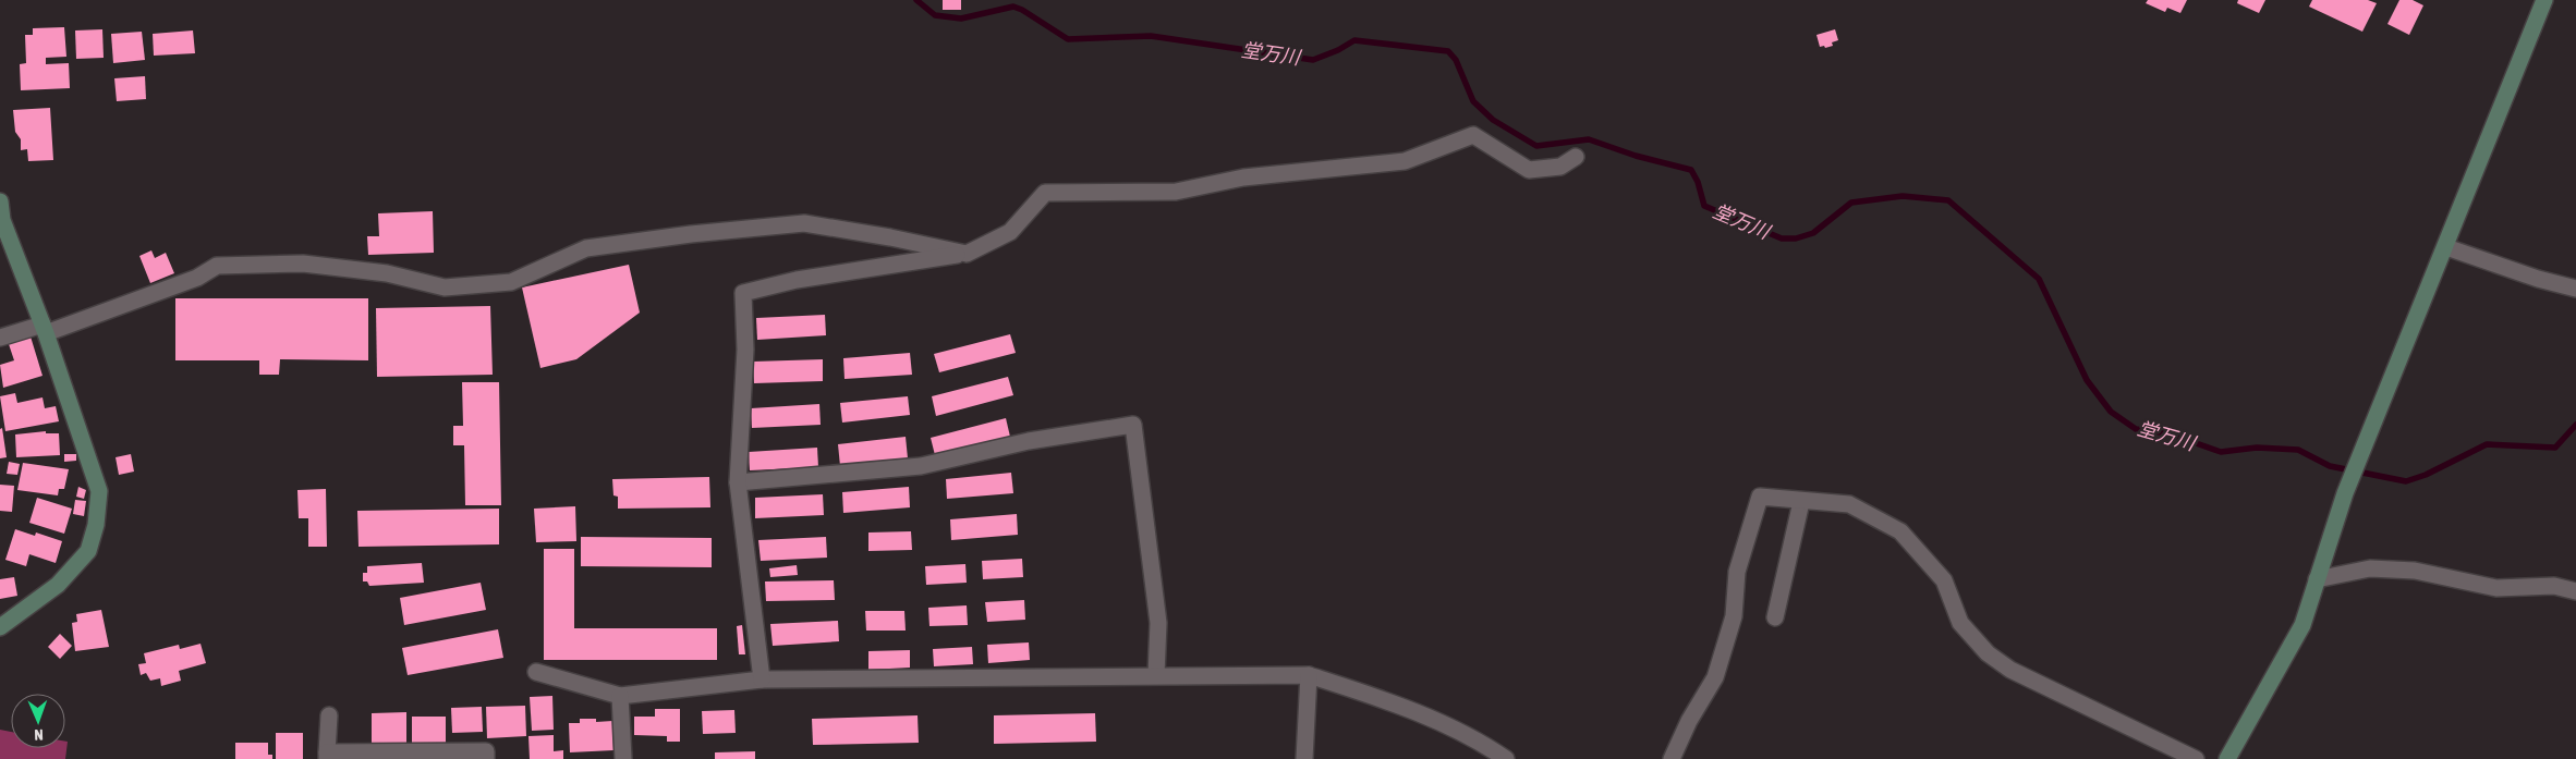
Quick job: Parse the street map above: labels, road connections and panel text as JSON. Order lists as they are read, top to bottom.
{
  "water": ["堂万川"],
  "north": "bottom"
}
